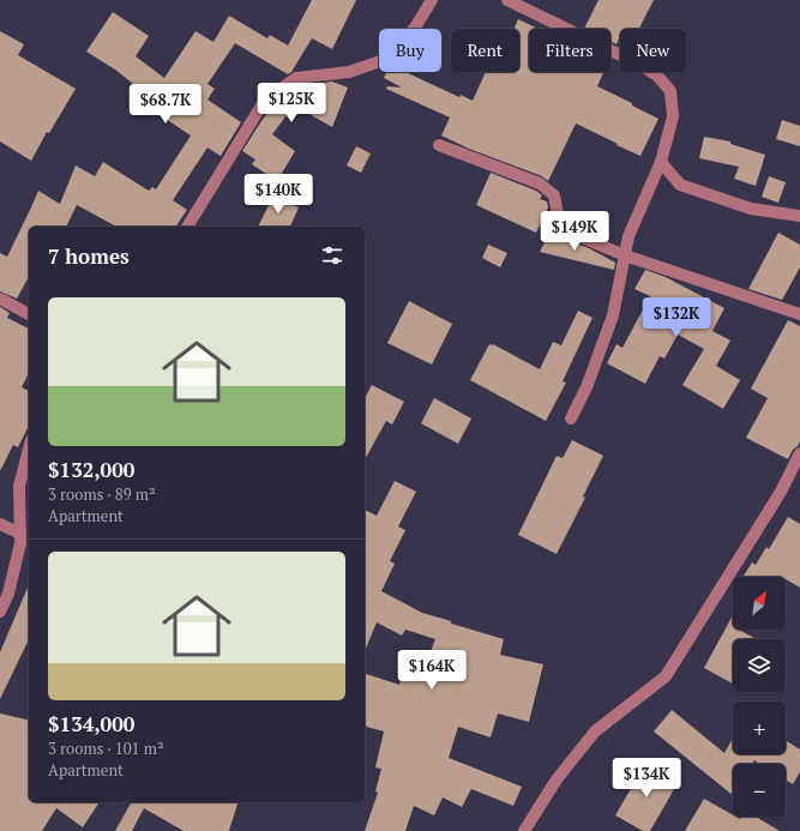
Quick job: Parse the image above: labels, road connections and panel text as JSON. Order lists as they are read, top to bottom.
{
  "north": "top right",
  "page": {
    "chip": [
      "Buy",
      "Rent",
      "Filters",
      "New"
    ],
    "price": [
      "$125K",
      "$68.7K",
      "$140K",
      "$149K",
      "$132K",
      "$164K",
      "$134K"
    ],
    "heading": "7 homes",
    "list": [
      {
        "name": "$132,000",
        "note": "3 rooms · 89 m² · Apartment"
      },
      {
        "name": "$134,000",
        "note": "3 rooms · 101 m² · Apartment"
      }
    ],
    "map_buttons": ["+", "−"]
  }
}
